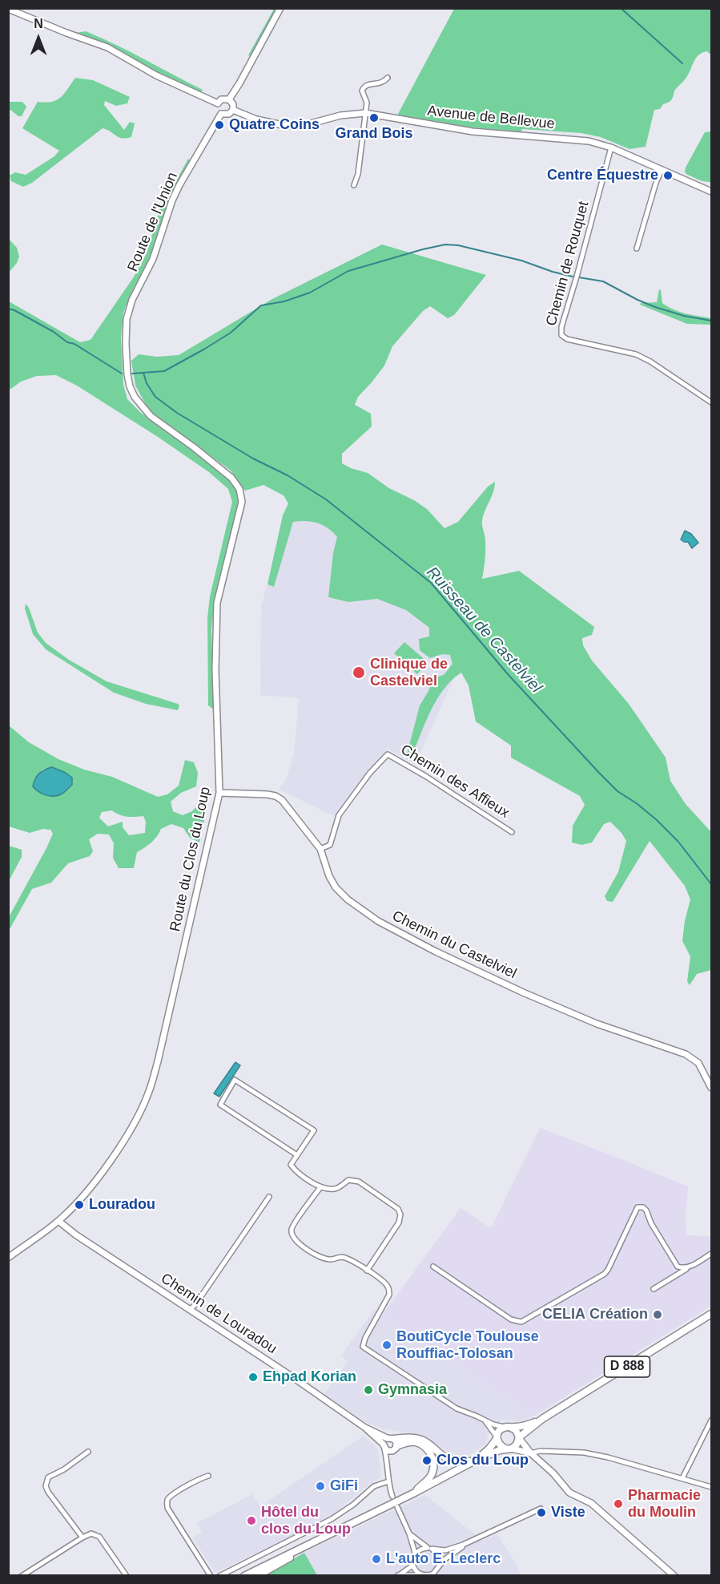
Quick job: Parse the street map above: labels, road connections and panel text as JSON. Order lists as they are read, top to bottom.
{
  "streets": {
    "main road": ["D 888"],
    "street": [
      "Avenue de Bellevue",
      "Route de l'Union",
      "Chemin de Rouquet",
      "Chemin des Affieux",
      "Route du Clos du Loup",
      "Chemin du Castelviel",
      "Chemin de Louradou"
    ]
  },
  "crossings": [
    ["Avenue de Bellevue", "Route de l'Union"],
    ["Avenue de Bellevue", "Chemin de Rouquet"],
    ["Route de l'Union", "Route du Clos du Loup"],
    ["Chemin des Affieux", "Chemin du Castelviel"],
    ["Route du Clos du Loup", "Chemin du Castelviel"],
    ["Route du Clos du Loup", "Chemin de Louradou"]
  ],
  "water": ["Ruisseau de Castelviel"],
  "places": [
    "Grand Bois",
    "Quatre Coins",
    "Centre Équestre",
    "Clinique de Castelviel",
    "Louradou",
    "CELIA Création",
    "BoutiCycle Toulouse Rouffiac-Tolosan",
    "Ehpad Korian",
    "Gymnasia",
    "Clos du Loup",
    "GiFi",
    "Pharmacie du Moulin",
    "Viste",
    "Hôtel du clos du Loup",
    "L'auto E. Leclerc"
  ],
  "north": "top"
}
